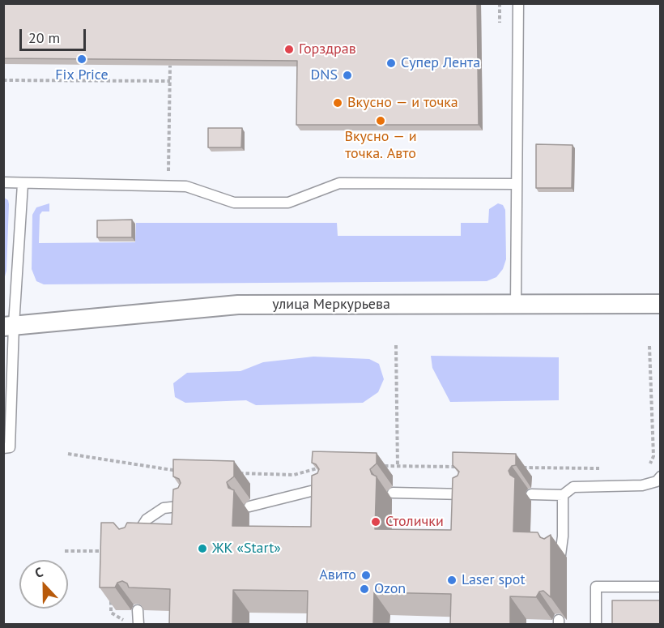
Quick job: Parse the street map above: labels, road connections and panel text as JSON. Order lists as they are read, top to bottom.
{
  "streets": {
    "street": ["улица Меркурьева"]
  },
  "places": [
    "Горздрав",
    "Fix Price",
    "Супер Лента",
    "DNS",
    "Вкусно — и точка",
    "Вкусно — и точка. Авто",
    "Столички",
    "ЖК «Start»",
    "Авито",
    "Laser spot",
    "Ozon"
  ],
  "scale_bar": "20 m",
  "north": "top"
}
